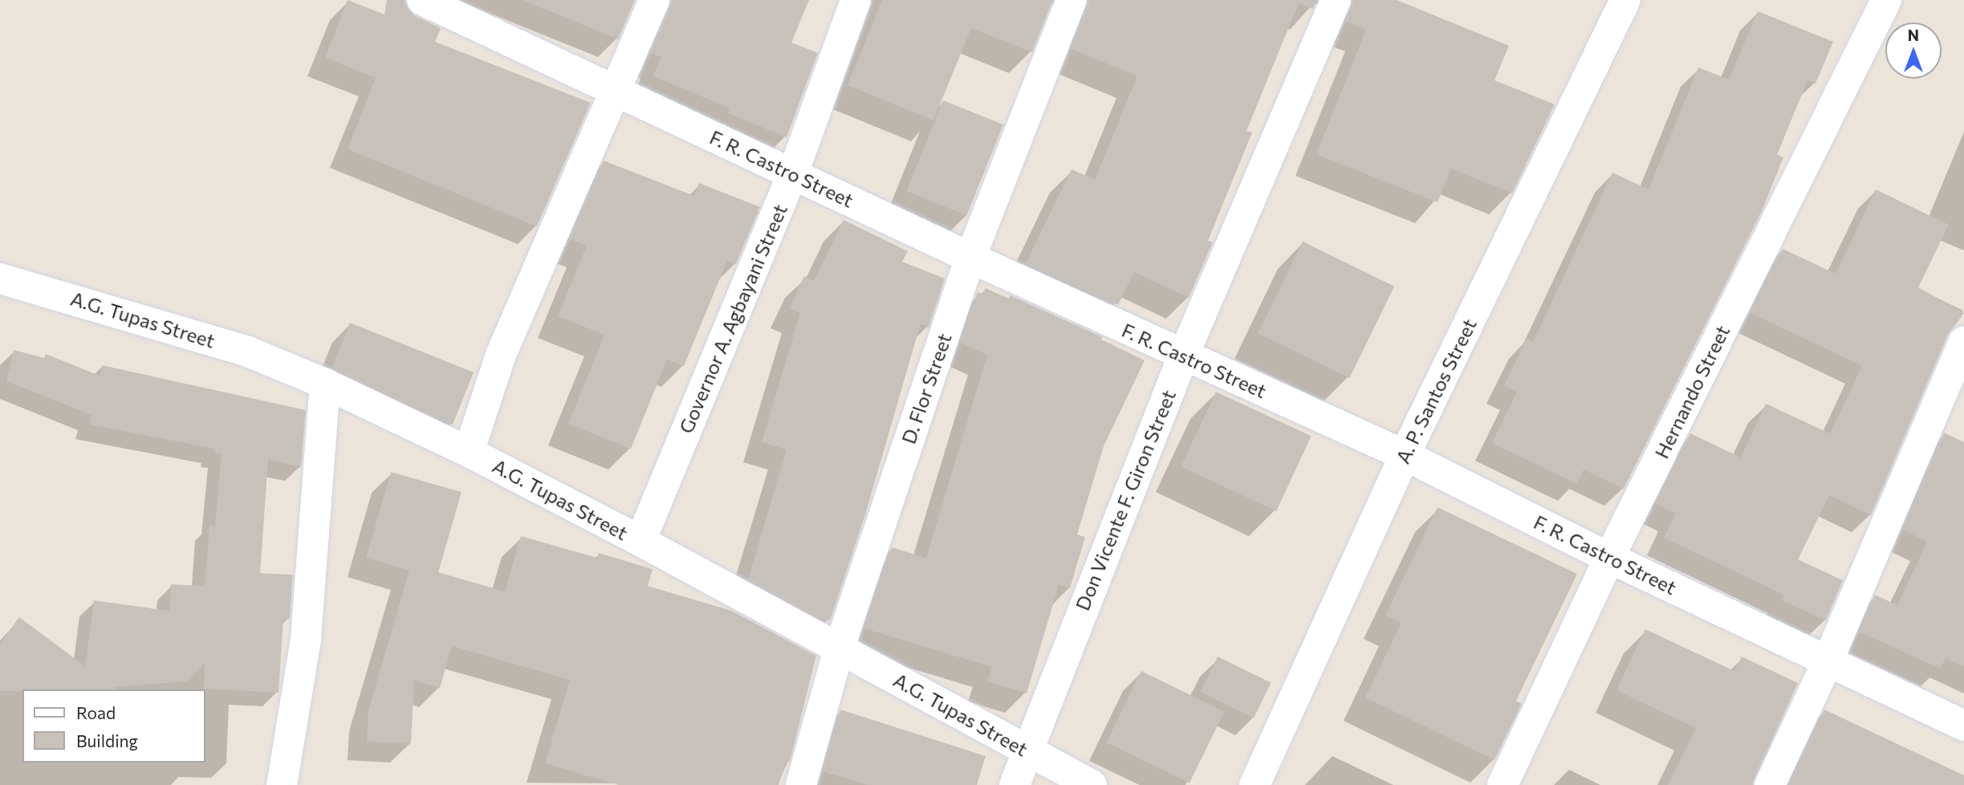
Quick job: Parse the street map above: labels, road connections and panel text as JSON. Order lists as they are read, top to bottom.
{
  "streets": {
    "street": [
      "F. R. Castro Street",
      "Governor A. Agbayani Street",
      "A.G. Tupas Street",
      "D. Flor Street",
      "A. P. Santos Street",
      "Hernando Street",
      "Don Vicente F. Giron Street"
    ]
  },
  "crossings": [
    ["F. R. Castro Street", "Governor A. Agbayani Street"],
    ["F. R. Castro Street", "D. Flor Street"],
    ["F. R. Castro Street", "A. P. Santos Street"],
    ["F. R. Castro Street", "Hernando Street"],
    ["F. R. Castro Street", "Don Vicente F. Giron Street"],
    ["Governor A. Agbayani Street", "A.G. Tupas Street"],
    ["A.G. Tupas Street", "D. Flor Street"],
    ["A.G. Tupas Street", "Don Vicente F. Giron Street"]
  ],
  "legend": ["Road", "Building"],
  "north": "top"
}
